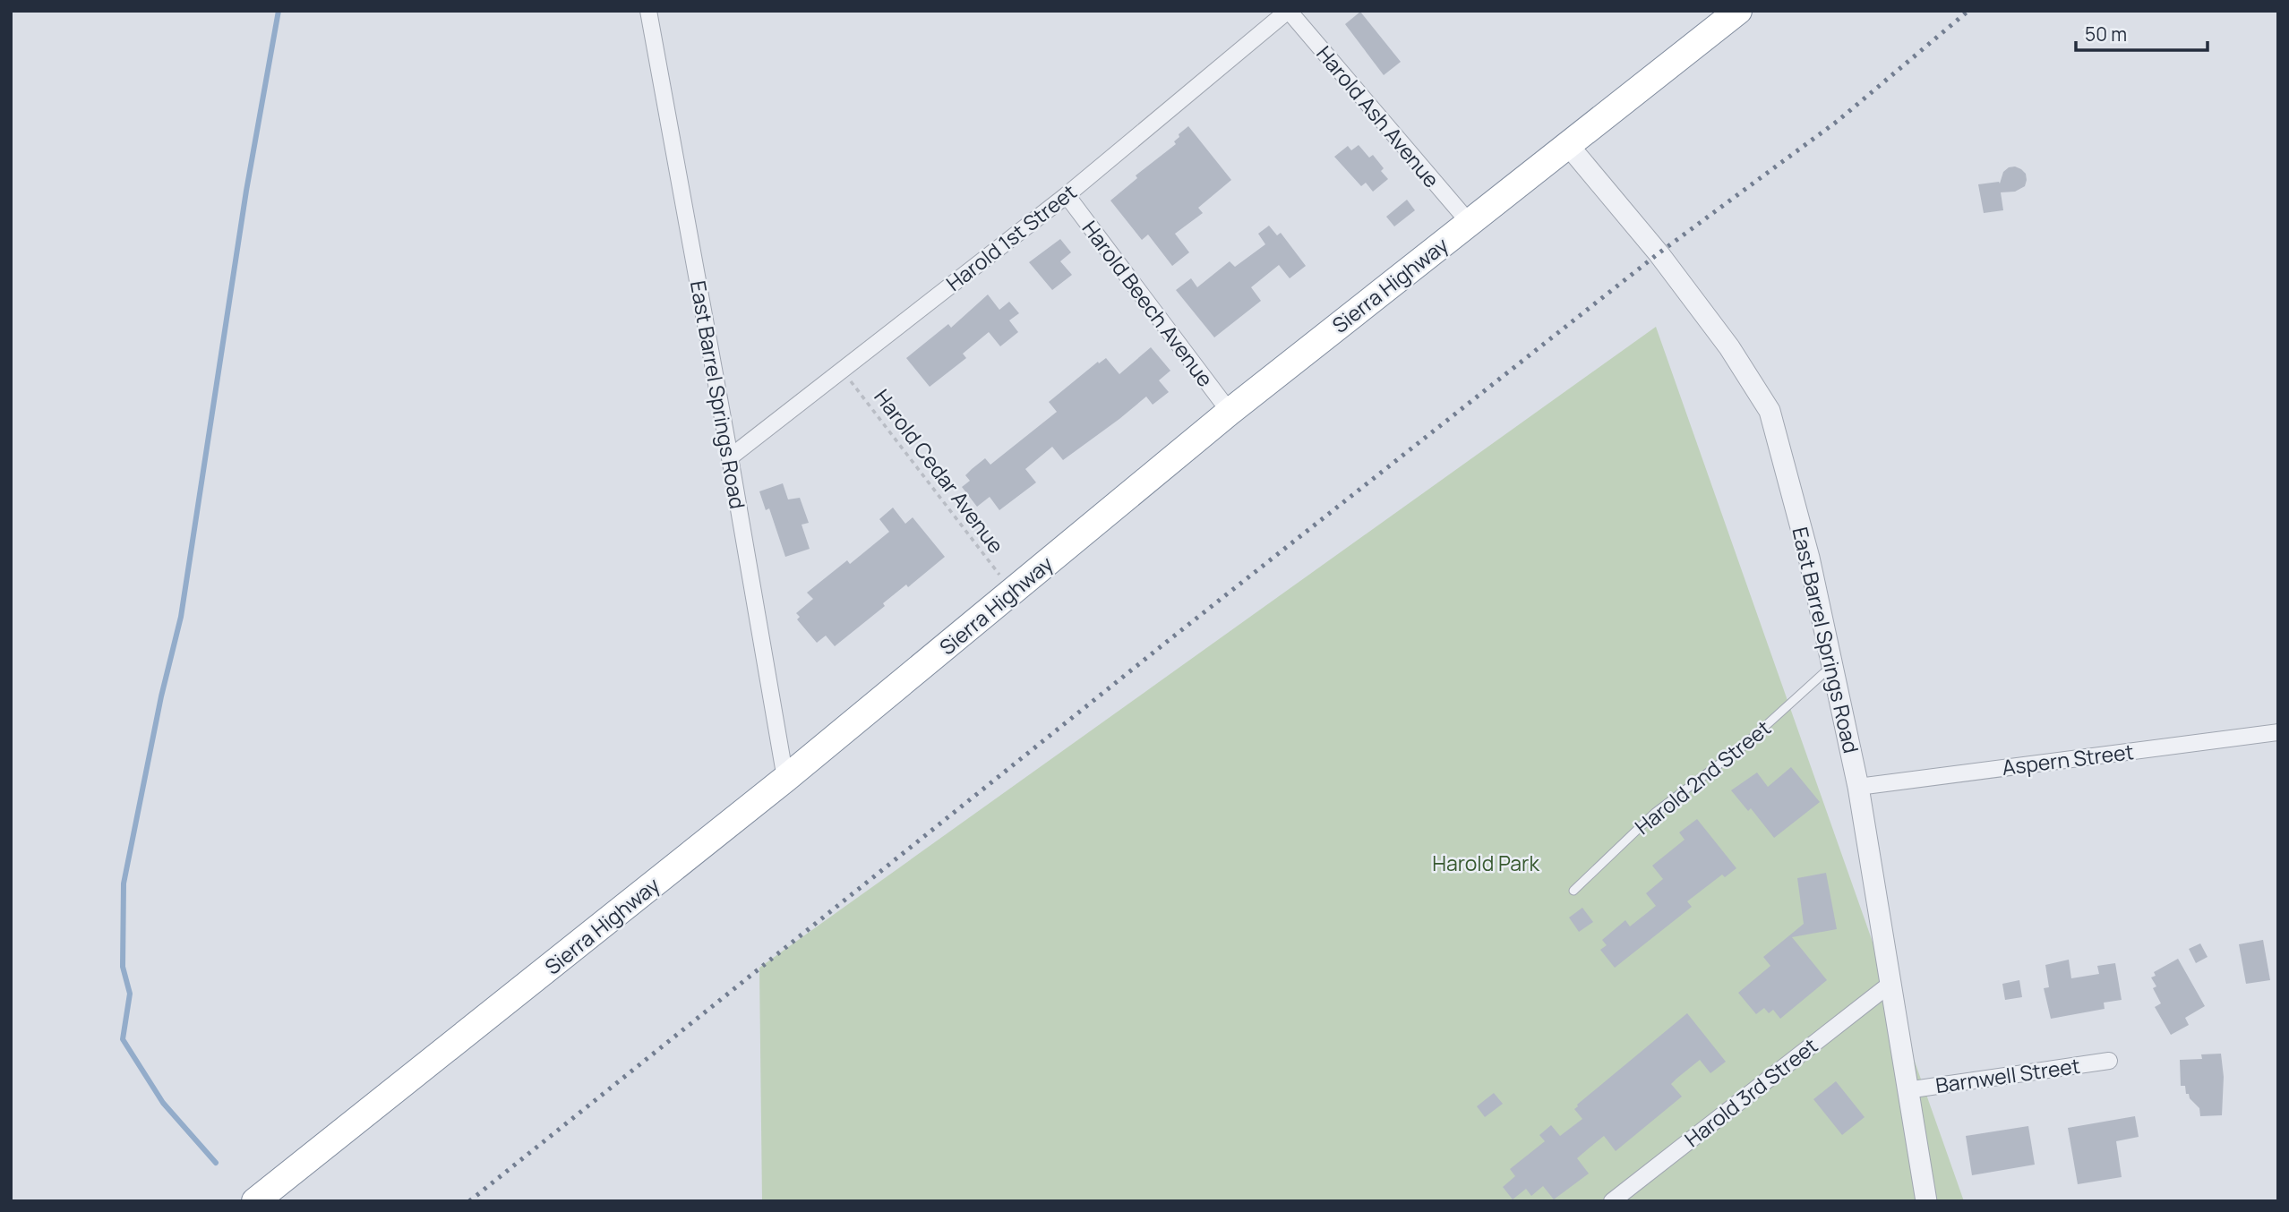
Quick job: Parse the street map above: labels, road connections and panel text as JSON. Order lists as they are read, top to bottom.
{
  "streets": {
    "highway": ["Sierra Highway"],
    "street": [
      "Harold Ash Avenue",
      "Harold 1st Street",
      "Harold Beech Avenue",
      "East Barrel Springs Road",
      "Aspern Street",
      "Barnwell Street",
      "Harold 3rd Street"
    ],
    "lane": ["Harold 2nd Street"],
    "path": ["Harold Cedar Avenue"]
  },
  "crossings": [
    ["Harold Ash Avenue", "Harold 1st Street"],
    ["Harold Ash Avenue", "Sierra Highway"],
    ["Harold 1st Street", "Harold Beech Avenue"],
    ["Harold 1st Street", "East Barrel Springs Road"],
    ["Harold 1st Street", "Harold Cedar Avenue"],
    ["Sierra Highway", "Harold Beech Avenue"],
    ["Sierra Highway", "East Barrel Springs Road"],
    ["Sierra Highway", "Harold Cedar Avenue"],
    ["East Barrel Springs Road", "Aspern Street"],
    ["East Barrel Springs Road", "Harold 2nd Street"],
    ["East Barrel Springs Road", "Barnwell Street"],
    ["East Barrel Springs Road", "Harold 3rd Street"]
  ],
  "parks": ["Harold Park"],
  "scale_bar": "50 m"
}
